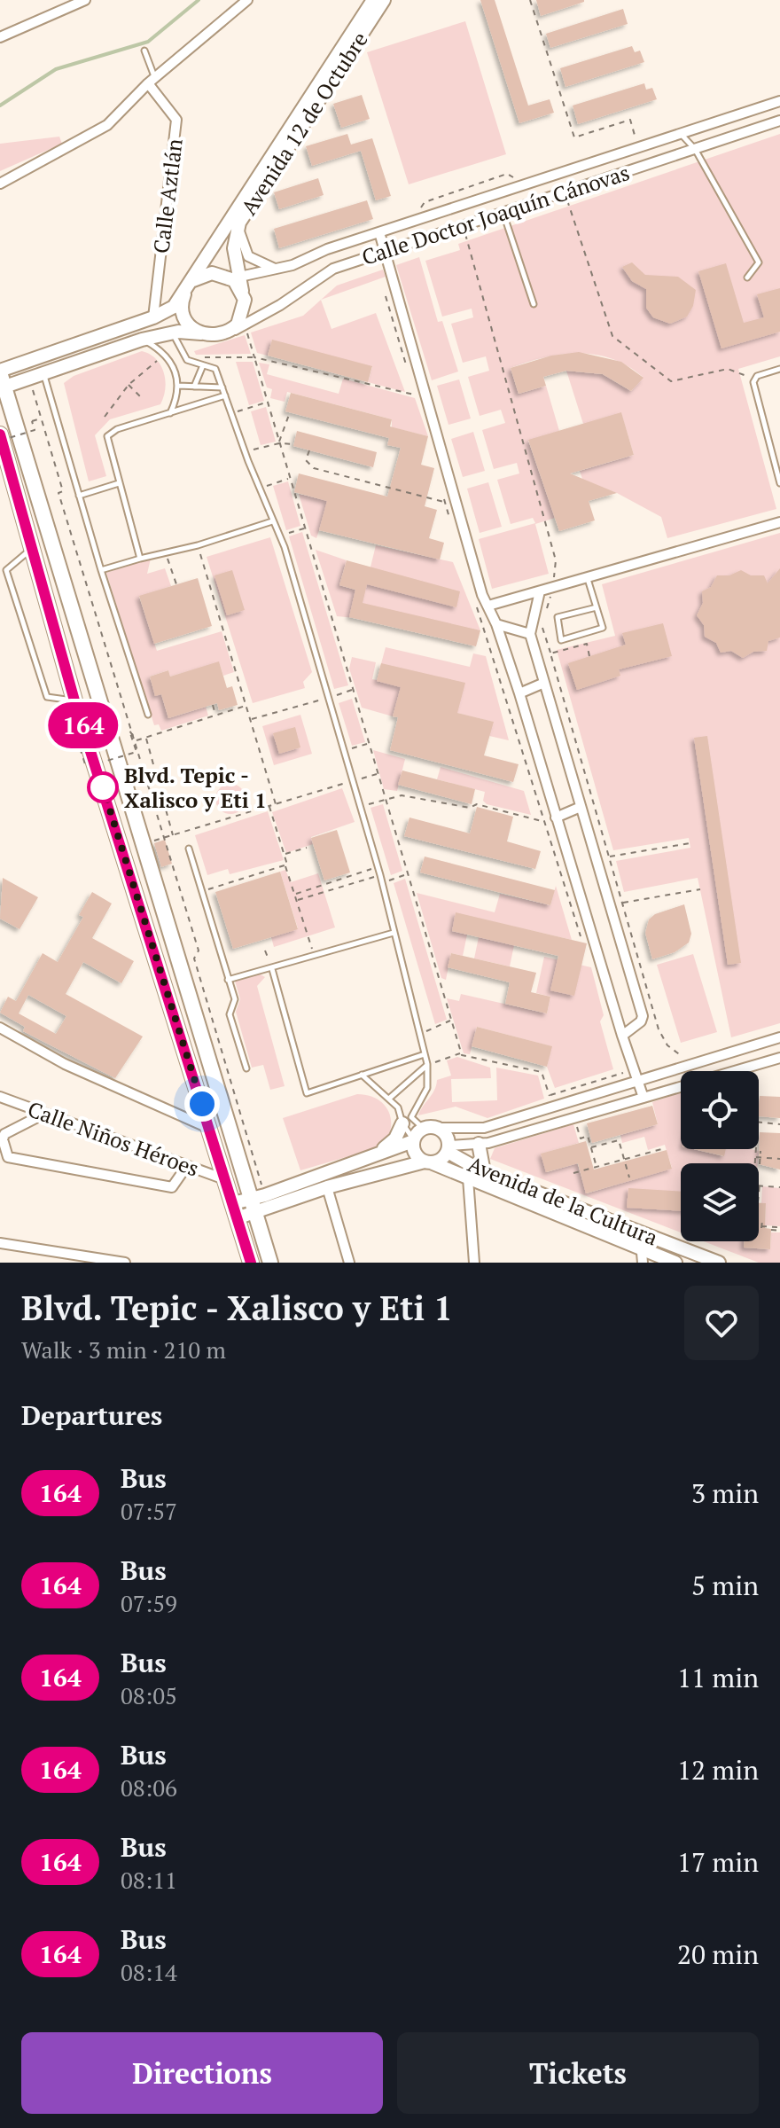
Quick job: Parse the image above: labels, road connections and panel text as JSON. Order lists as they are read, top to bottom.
{
  "streets": {
    "main road": ["Avenida 12 de Octubre", "Avenida de la Cultura"],
    "street": ["Calle Aztlán", "Calle Doctor Joaquín Cánovas", "Calle Niños Héroes"]
  },
  "crossings": [
    ["Avenida 12 de Octubre", "Calle Aztlán"],
    ["Avenida 12 de Octubre", "Calle Doctor Joaquín Cánovas"]
  ],
  "places": ["Blvd. Tepic - Xalisco y Eti 1"],
  "lines": ["bus line 164"],
  "page": {
    "on_map": "164",
    "heading": [
      ["Blvd. Tepic - Xalisco y Eti 1", "Walk · 3 min · 210 m"],
      "Departures"
    ],
    "list": [
      {
        "mark": "164",
        "name": "Bus",
        "note": "07:57",
        "value": "3 min"
      },
      {
        "mark": "164",
        "name": "Bus",
        "note": "07:59",
        "value": "5 min"
      },
      {
        "mark": "164",
        "name": "Bus",
        "note": "08:05",
        "value": "11 min"
      },
      {
        "mark": "164",
        "name": "Bus",
        "note": "08:06",
        "value": "12 min"
      },
      {
        "mark": "164",
        "name": "Bus",
        "note": "08:11",
        "value": "17 min"
      },
      {
        "mark": "164",
        "name": "Bus",
        "note": "08:14",
        "value": "20 min"
      }
    ],
    "buttons": ["Directions", "Tickets"]
  }
}
